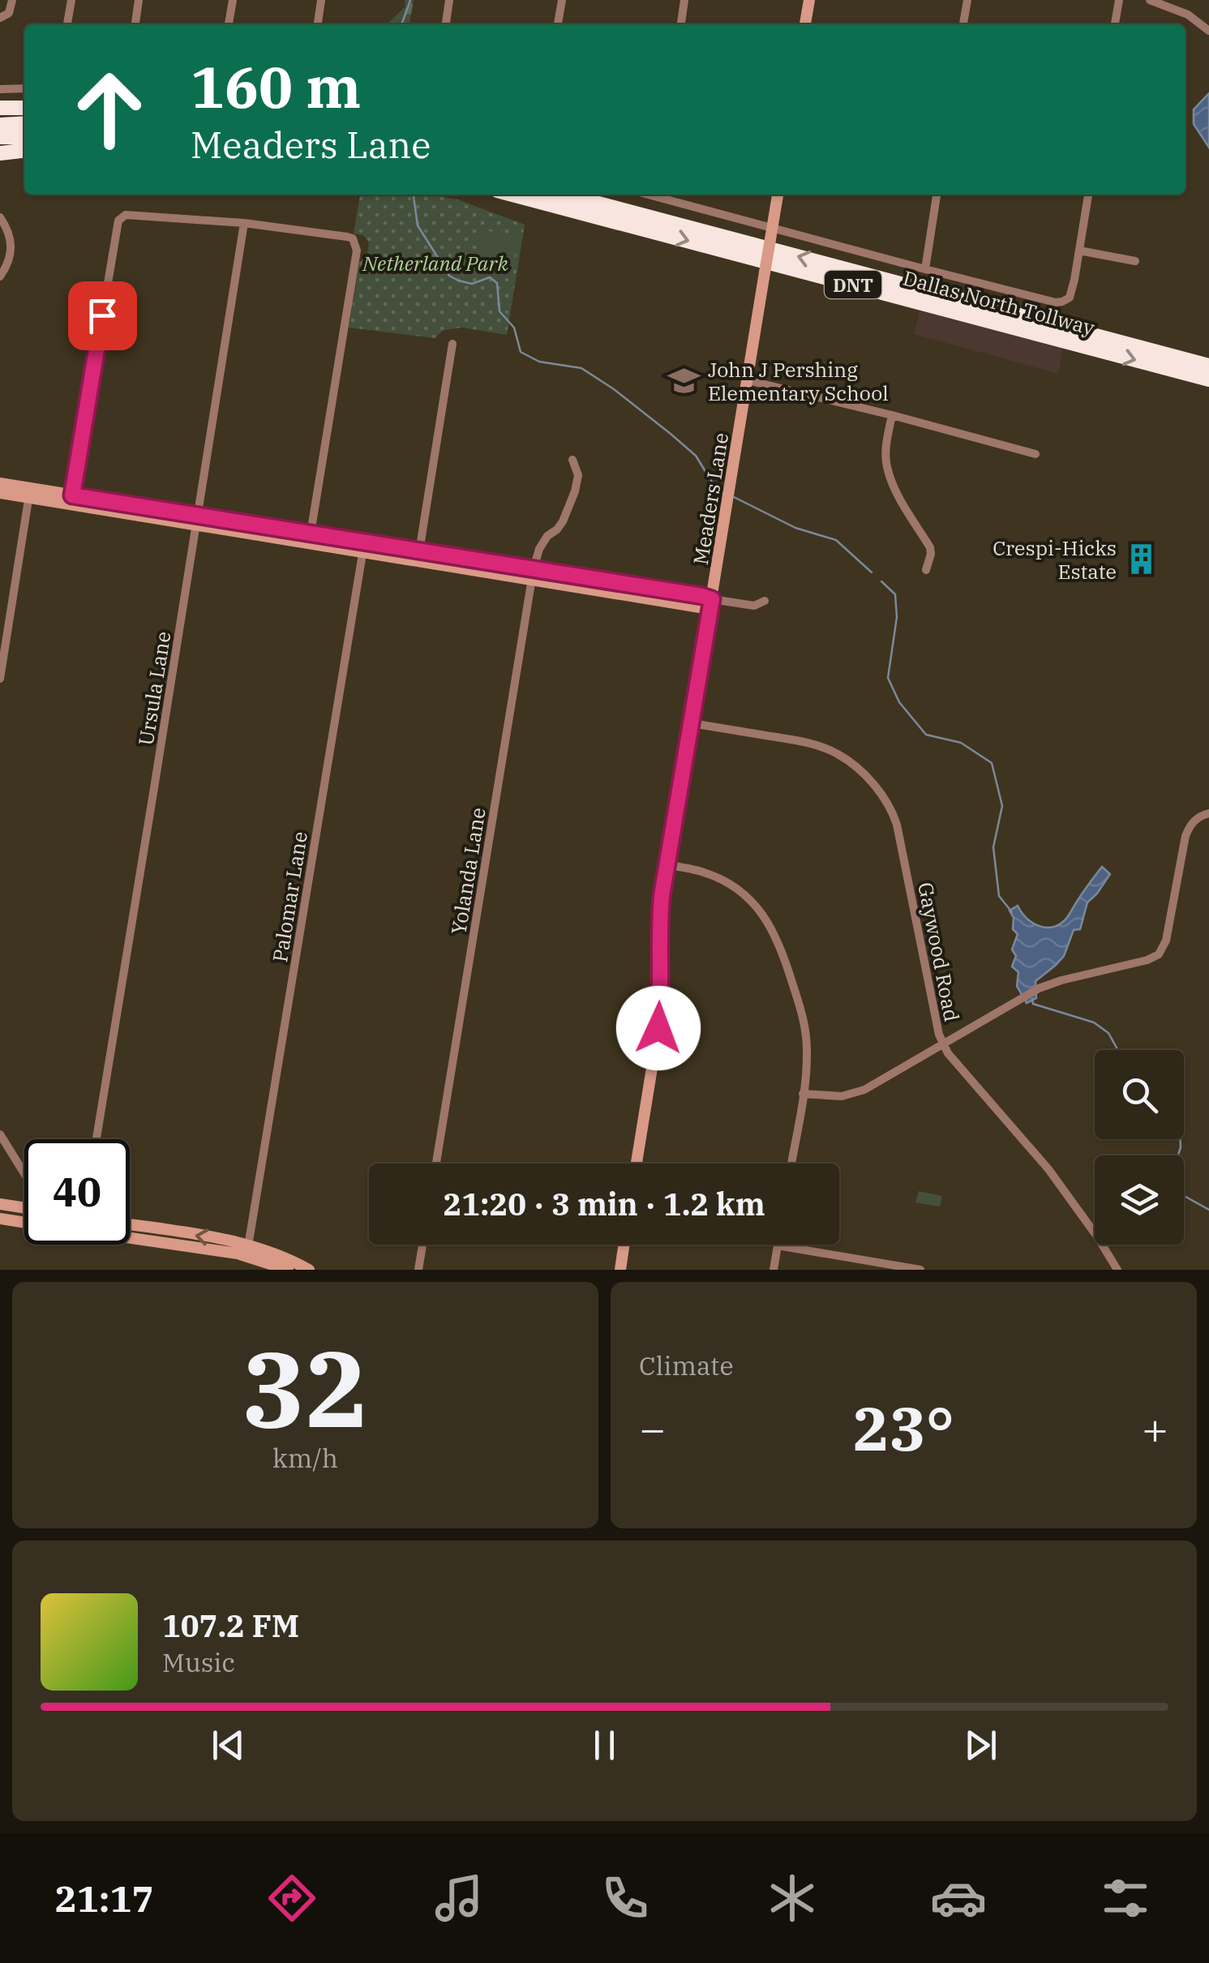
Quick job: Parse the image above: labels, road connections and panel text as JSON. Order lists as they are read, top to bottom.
{
  "streets": {
    "highway": ["DNT", "Dallas North Tollway"],
    "street": [
      "Meaders Lane",
      "Ursula Lane",
      "Yolanda Lane",
      "Palomar Lane",
      "Gaywood Road"
    ]
  },
  "crossings": [
    ["Meaders Lane", "Gaywood Road"]
  ],
  "parks": ["Netherland Park"],
  "places": {
    "school or university": ["John J Pershing Elementary School"],
    "building": ["Crespi-Hicks Estate"]
  },
  "page": {
    "turn": ["160 m", "Meaders Lane"],
    "limit": "40",
    "trip": "21:20 · 3 min · 1.2 km",
    "tile": [
      ["32", "km/h"],
      "Climate"
    ],
    "heat": ["−", "23°", "+"],
    "song": ["107.2 FM", "Music"],
    "tabs": "21:17"
  }
}
